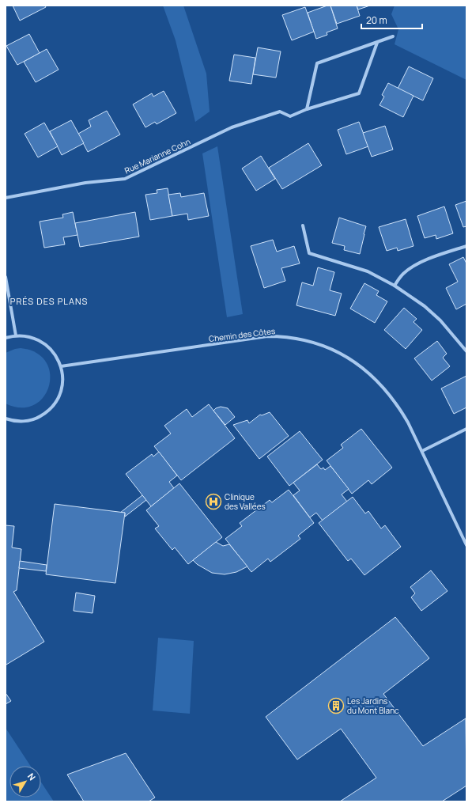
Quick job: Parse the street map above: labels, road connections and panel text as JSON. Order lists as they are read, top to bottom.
{
  "streets": {
    "street": ["Rue Marianne Cohn", "Chemin des Côtes"]
  },
  "districts": ["PRÉS DES PLANS"],
  "places": {
    "hospital": ["Clinique des Vallées"],
    "building": ["Les Jardins du Mont Blanc"]
  },
  "scale_bar": "20 m",
  "north": "top right"
}
